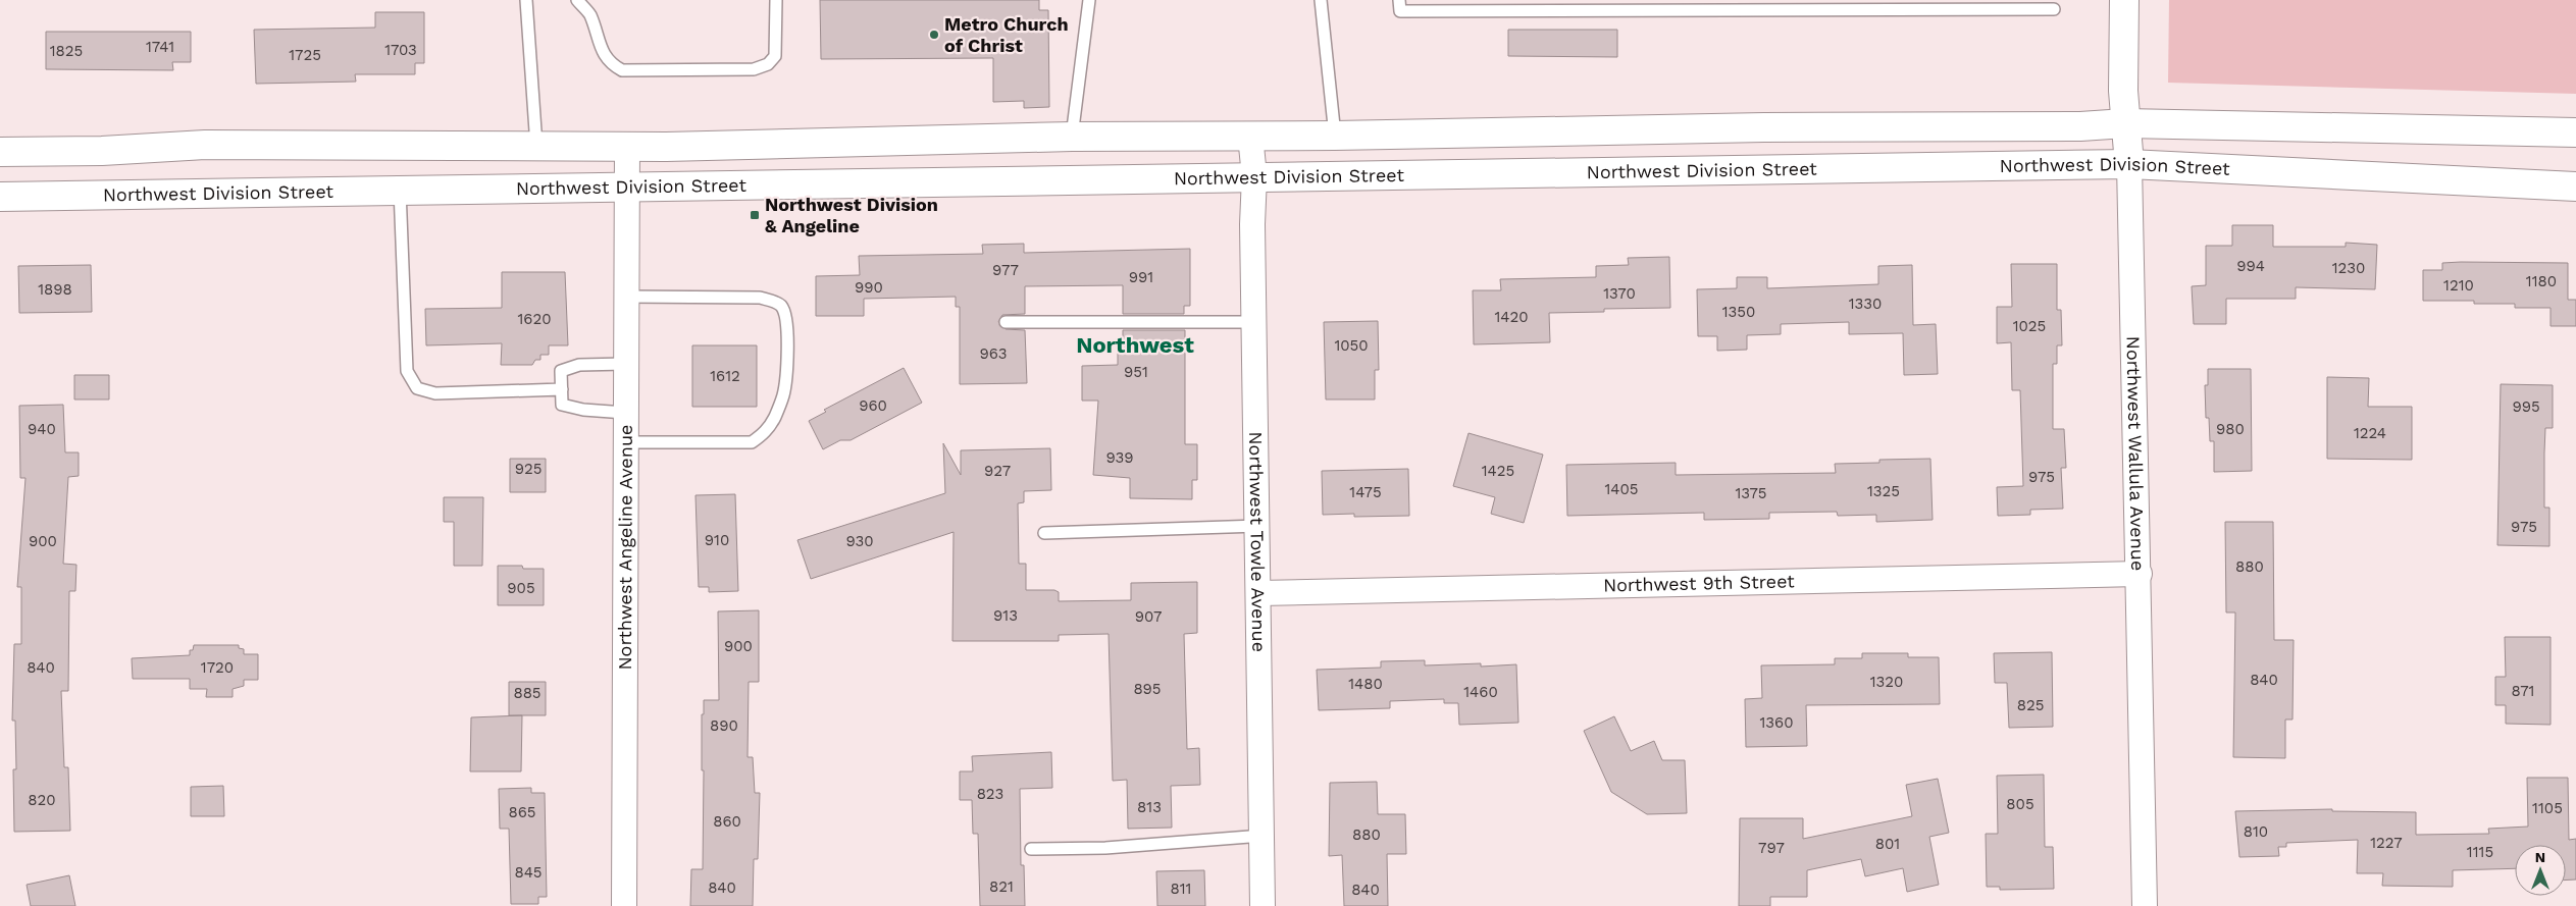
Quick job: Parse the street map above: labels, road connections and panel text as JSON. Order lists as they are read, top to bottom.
{
  "streets": {
    "main road": ["Northwest Division Street", "Northwest Wallula Avenue"],
    "street": ["Northwest Towle Avenue", "Northwest Angeline Avenue", "Northwest 9th Street"]
  },
  "crossings": [
    ["Northwest Division Street", "Northwest Wallula Avenue"],
    ["Northwest Division Street", "Northwest Towle Avenue"],
    ["Northwest Division Street", "Northwest Angeline Avenue"],
    ["Northwest Wallula Avenue", "Northwest 9th Street"],
    ["Northwest Towle Avenue", "Northwest 9th Street"]
  ],
  "districts": ["Northwest"],
  "places": {
    "other": ["Metro Church of Christ"],
    "transit": ["Northwest Division & Angeline"]
  },
  "house_numbers": [
    "1741",
    "1703",
    "1825",
    "1725",
    "994",
    "1230",
    "977",
    "991",
    "1180",
    "1210",
    "990",
    "1898",
    "1370",
    "1330",
    "1350",
    "1420",
    "1620",
    "1025",
    "1050",
    "963",
    "951",
    "1612",
    "960",
    "995",
    "940",
    "980",
    "1224",
    "939",
    "925",
    "927",
    "1425",
    "975",
    "1405",
    "1325",
    "1475",
    "1375",
    "975",
    "910",
    "900",
    "930",
    "880",
    "905",
    "913",
    "907",
    "900",
    "840",
    "1720",
    "840",
    "1320",
    "1480",
    "895",
    "871",
    "1460",
    "885",
    "825",
    "1360",
    "890",
    "823",
    "820",
    "805",
    "813",
    "1105",
    "865",
    "860",
    "810",
    "880",
    "1227",
    "801",
    "797",
    "1115",
    "845",
    "821",
    "840",
    "811",
    "840"
  ],
  "north": "top"
}
